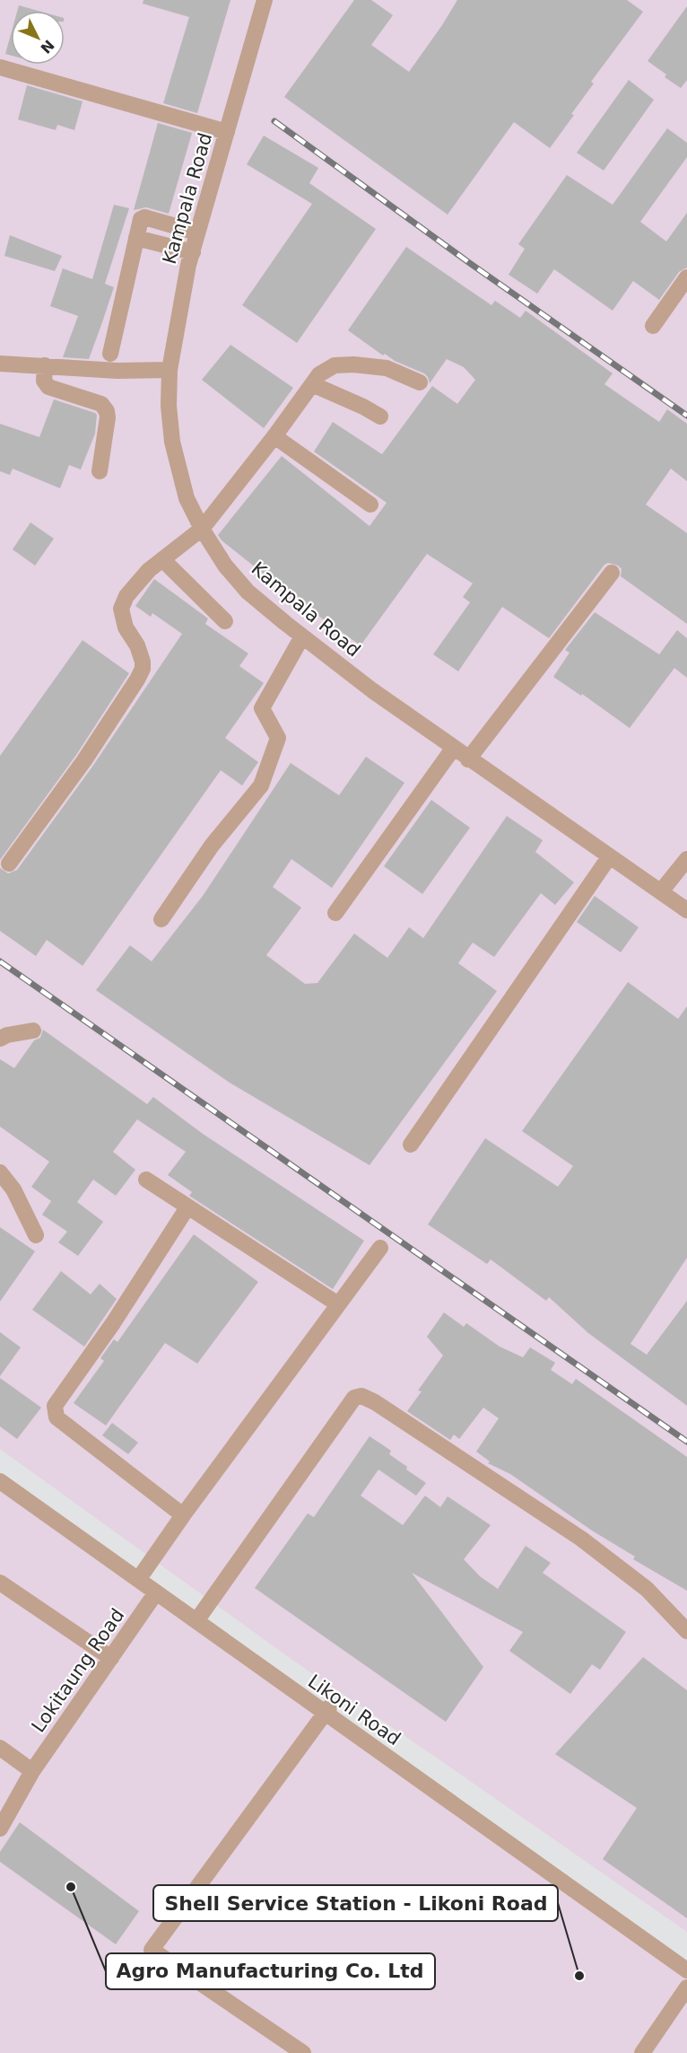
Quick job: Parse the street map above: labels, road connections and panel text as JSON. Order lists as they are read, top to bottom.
{
  "streets": {
    "street": ["Kampala Road", "Lokitaung Road", "Likoni Road"]
  },
  "crossings": [
    ["Lokitaung Road", "Likoni Road"]
  ],
  "places": ["Agro Manufacturing Co. Ltd", "Shell Service Station - Likoni Road"],
  "north": "bottom right"
}
